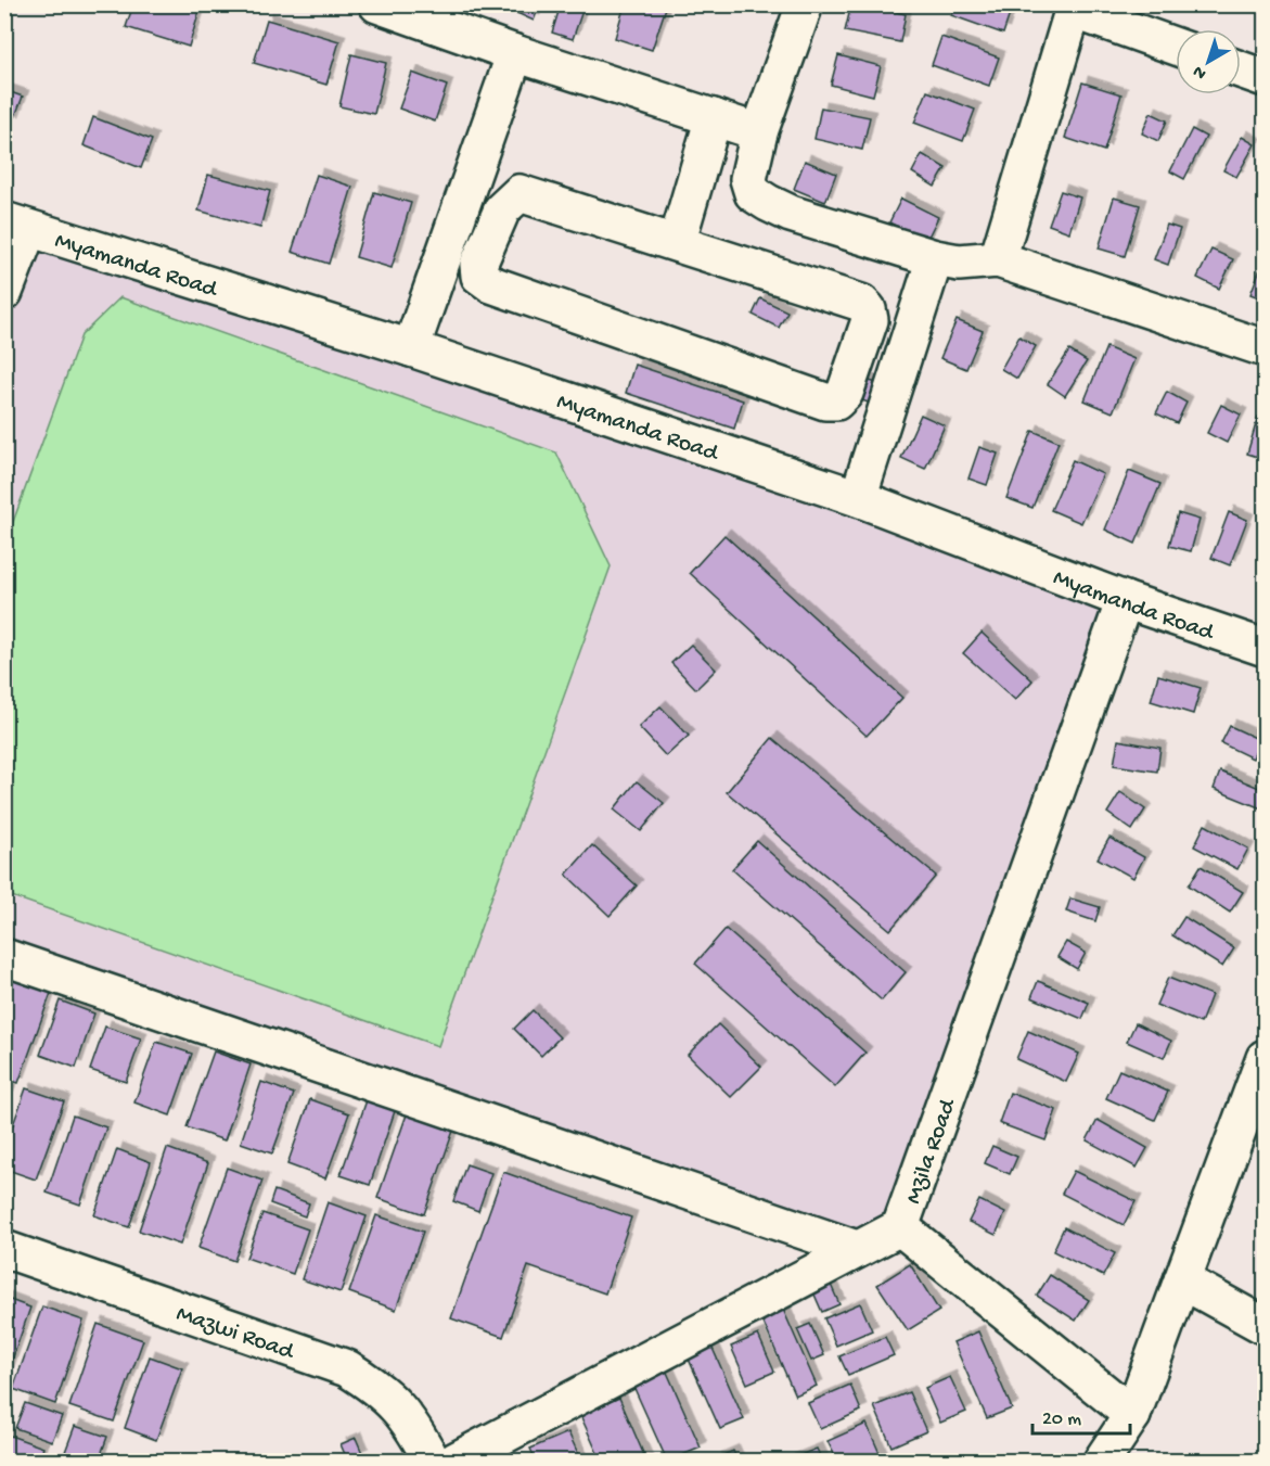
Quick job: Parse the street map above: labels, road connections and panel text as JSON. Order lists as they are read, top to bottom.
{
  "streets": {
    "street": ["Myamanda Road", "Mzila Road", "Mazwi Road"]
  },
  "crossings": [
    ["Myamanda Road", "Mzila Road"]
  ],
  "scale_bar": "20 m",
  "north": "bottom left"
}
